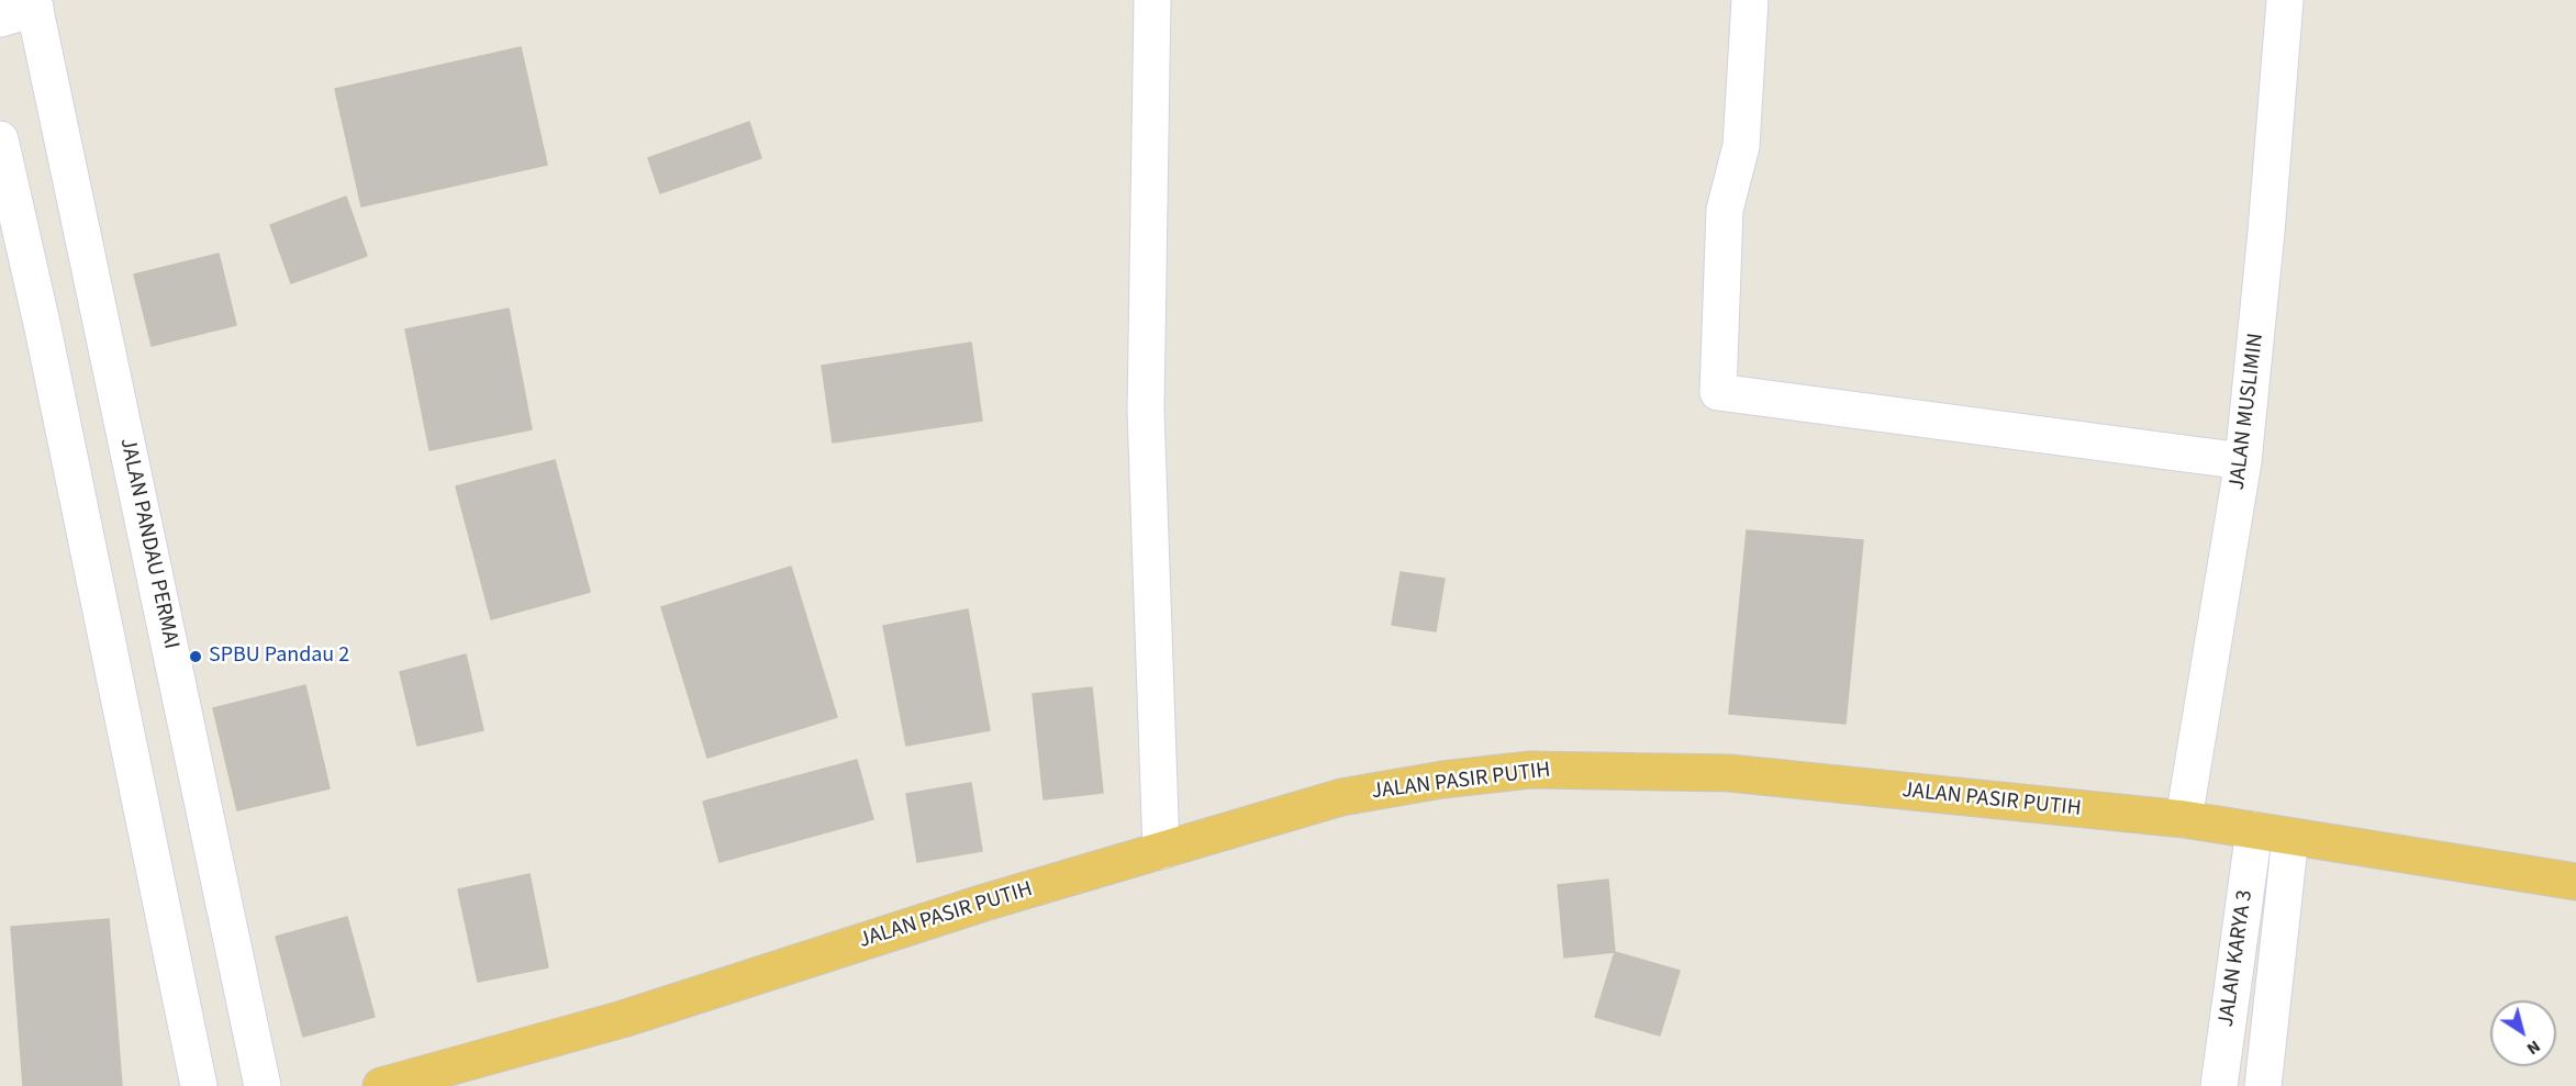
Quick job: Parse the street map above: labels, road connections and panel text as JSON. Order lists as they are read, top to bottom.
{
  "streets": {
    "highway": ["JALAN PASIR PUTIH"],
    "street": ["JALAN MUSLIMIN", "JALAN PANDAU PERMAI", "JALAN KARYA 3"]
  },
  "crossings": [
    ["JALAN MUSLIMIN", "JALAN PASIR PUTIH"],
    ["JALAN PASIR PUTIH", "JALAN KARYA 3"]
  ],
  "places": ["SPBU Pandau 2"],
  "north": "bottom right"
}
